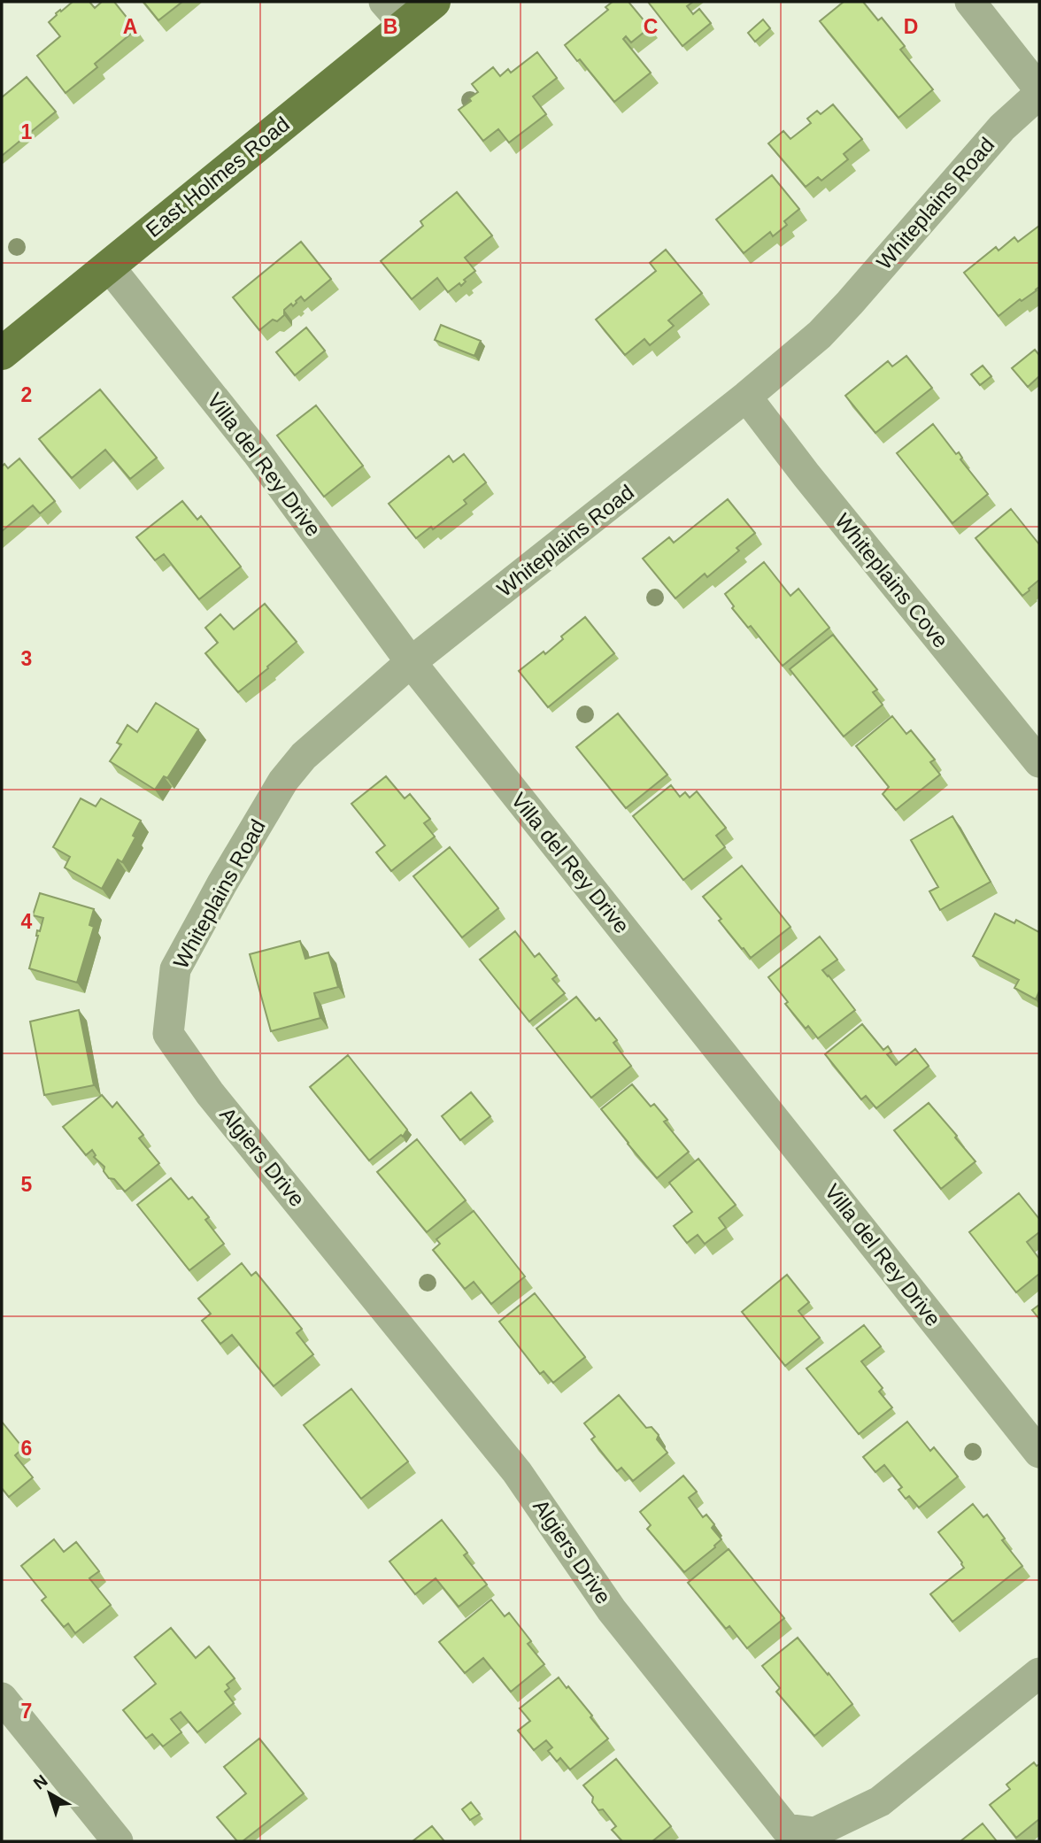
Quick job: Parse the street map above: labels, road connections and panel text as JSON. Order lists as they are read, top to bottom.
{
  "streets": {
    "main road": ["East Holmes Road"],
    "street": [
      "Whiteplains Road",
      "Villa del Rey Drive",
      "Whiteplains Cove",
      "Algiers Drive"
    ]
  },
  "crossings": [
    ["East Holmes Road", "Villa del Rey Drive"],
    ["Whiteplains Road", "Villa del Rey Drive"],
    ["Whiteplains Road", "Whiteplains Cove"],
    ["Whiteplains Road", "Algiers Drive"]
  ],
  "north": "top left",
  "grid": {
    "columns": [
      "A",
      "B",
      "C",
      "D"
    ],
    "rows": [
      "1",
      "2",
      "3",
      "4",
      "5",
      "6",
      "7"
    ]
  }
}
